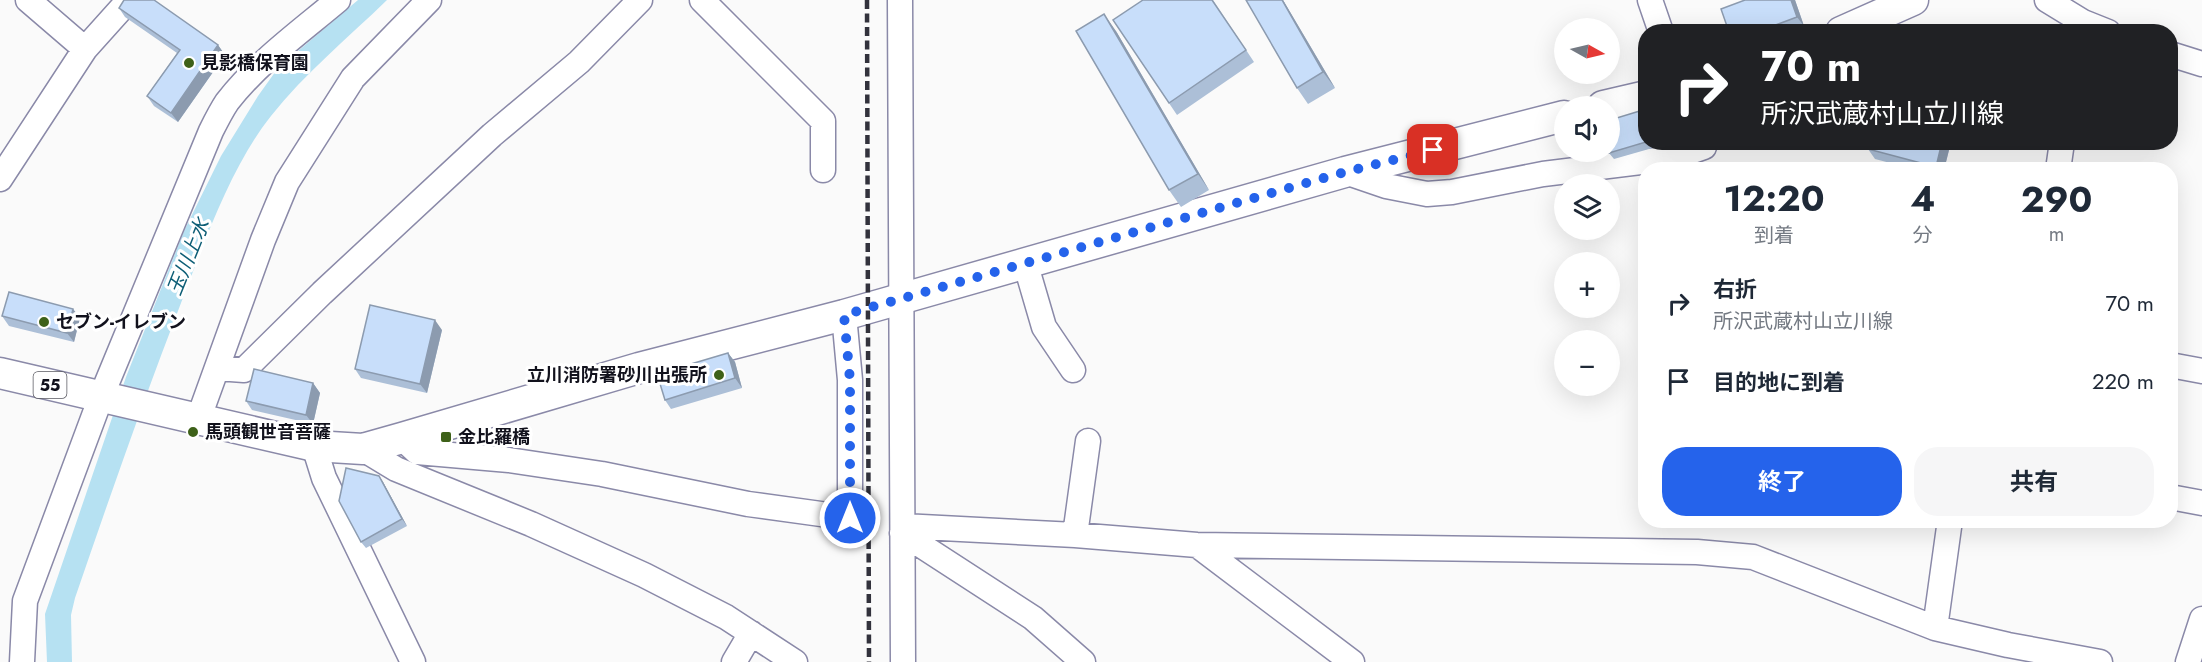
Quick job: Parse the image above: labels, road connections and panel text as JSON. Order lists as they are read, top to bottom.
{
  "streets": {
    "main road": ["55"]
  },
  "water": ["玉川上水"],
  "places": {
    "other": [
      "見影橋保育園",
      "セブン-イレブン",
      "立川消防署砂川出張所",
      "馬頭観世音菩薩"
    ],
    "transit": ["金比羅橋"]
  },
  "north": "right",
  "page": {
    "map_buttons": ["+", "−"],
    "turn": ["70 m", "所沢武蔵村山立川線"],
    "eta": [
      "12:20",
      "到着",
      "4",
      "分",
      "290",
      "m"
    ],
    "list": [
      {
        "name": "右折",
        "note": "所沢武蔵村山立川線",
        "value": "70 m"
      },
      {
        "name": "目的地に到着",
        "value": "220 m"
      }
    ],
    "buttons": ["終了", "共有"]
  }
}
